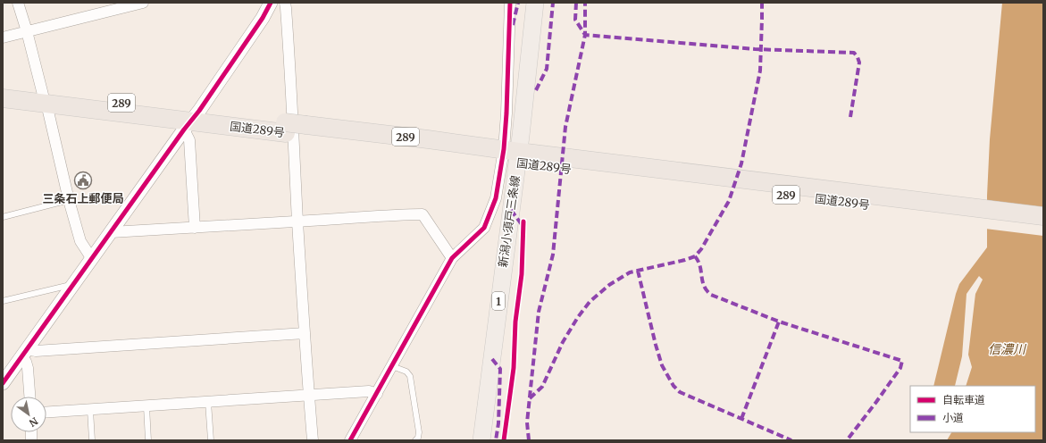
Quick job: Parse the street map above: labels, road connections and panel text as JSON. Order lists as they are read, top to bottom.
{
  "streets": {
    "highway": ["289", "国道289号"],
    "main road": ["新潟小須戸三条線", "1"]
  },
  "crossings": [
    ["国道289号", "新潟小須戸三条線"]
  ],
  "water": ["信濃川"],
  "places": {
    "public building": ["三条石上郵便局"]
  },
  "legend": ["自転車道", "小道"],
  "north": "bottom right"
}
